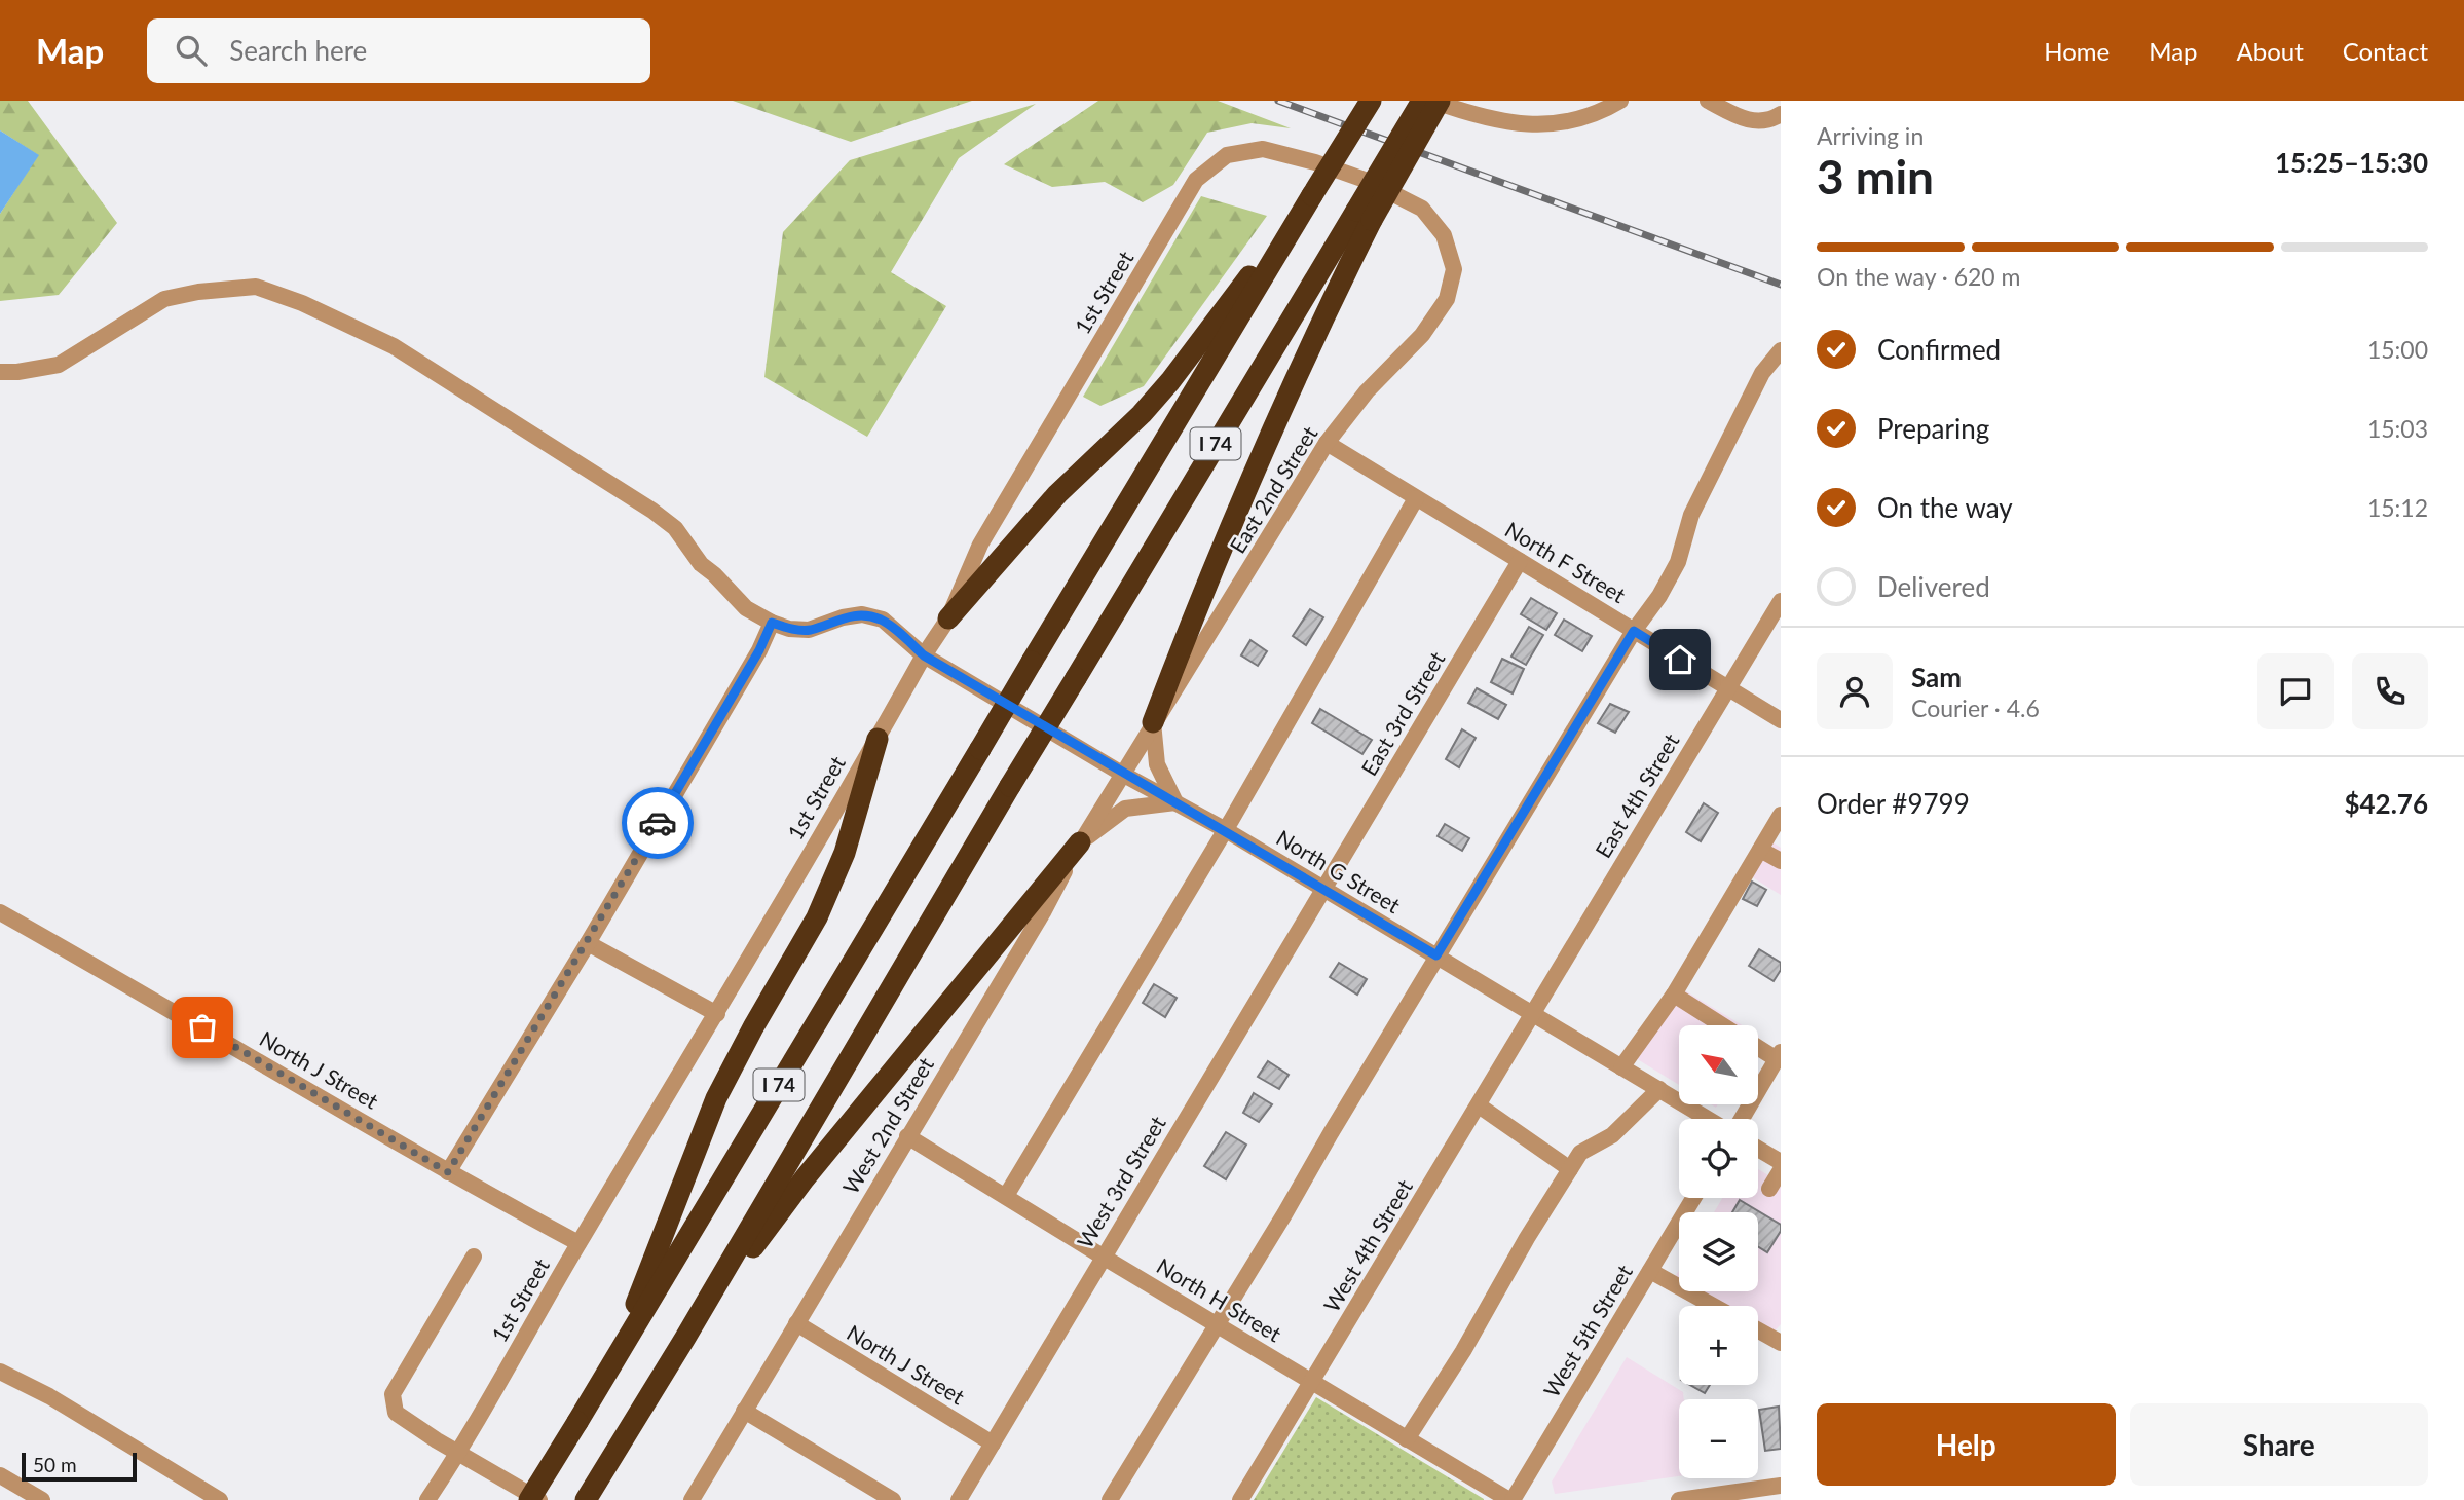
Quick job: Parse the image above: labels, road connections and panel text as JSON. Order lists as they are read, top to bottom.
{
  "streets": {
    "highway": ["I 74"],
    "street": [
      "1st Street",
      "East 2nd Street",
      "North F Street",
      "East 3rd Street",
      "East 4th Street",
      "North G Street",
      "North J Street",
      "West 2nd Street",
      "West 3rd Street",
      "West 4th Street",
      "North H Street",
      "West 5th Street"
    ]
  },
  "crossings": [
    ["1st Street", "East 2nd Street"],
    ["1st Street", "North G Street"],
    ["1st Street", "North J Street"],
    ["East 2nd Street", "North F Street"],
    ["East 2nd Street", "North G Street"],
    ["East 2nd Street", "West 2nd Street"],
    ["North F Street", "East 3rd Street"],
    ["North F Street", "East 4th Street"],
    ["East 3rd Street", "North G Street"],
    ["East 3rd Street", "West 3rd Street"],
    ["East 4th Street", "North G Street"],
    ["East 4th Street", "West 4th Street"],
    ["North G Street", "West 2nd Street"],
    ["North G Street", "West 3rd Street"],
    ["North G Street", "West 4th Street"],
    ["North J Street", "West 2nd Street"],
    ["North J Street", "West 3rd Street"],
    ["West 2nd Street", "North H Street"],
    ["West 3rd Street", "North H Street"],
    ["West 4th Street", "North H Street"],
    ["North H Street", "West 5th Street"]
  ],
  "scale_bar": "50 m",
  "north": "top left",
  "page": {
    "header": "Map",
    "search": "Search here",
    "nav": [
      "Home",
      "Map",
      "About",
      "Contact"
    ],
    "heading": ["3 min", "Arriving in", "15:25–15:30"],
    "panel": [
      "Sam",
      "Courier · 4.6",
      "Order #9799",
      "$42.76"
    ],
    "bar": "On the way · 620 m",
    "list": [
      ["Confirmed", "15:00"],
      ["Preparing", "15:03"],
      ["On the way", "15:12"],
      "Delivered"
    ],
    "map_buttons": ["+", "−"],
    "buttons": ["Help", "Share"],
    "scale": "50 m"
  }
}
